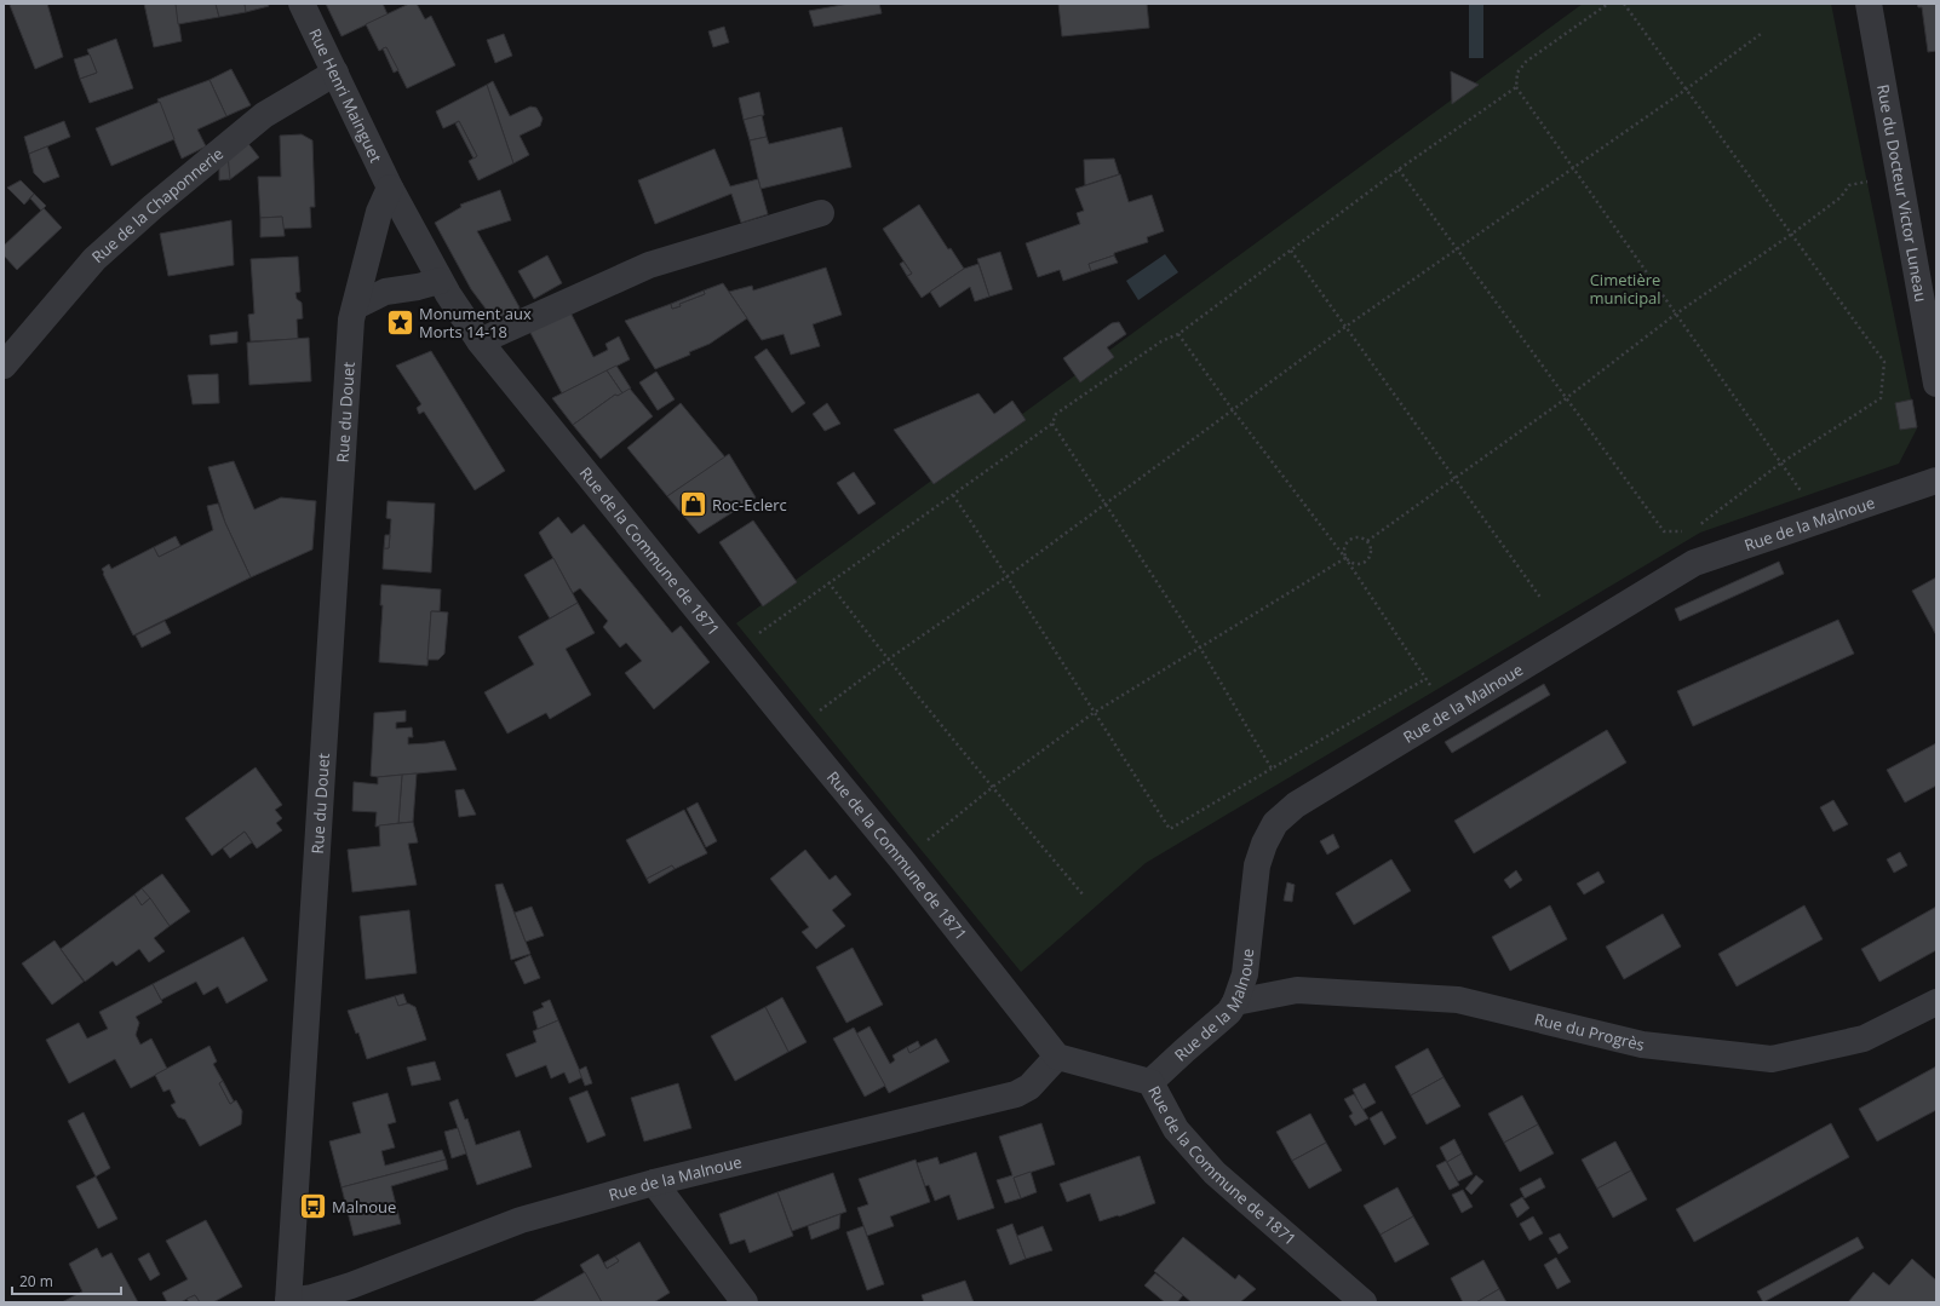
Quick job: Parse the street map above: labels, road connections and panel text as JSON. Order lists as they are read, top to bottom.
{
  "streets": {
    "street": [
      "Rue Henri Mainguet",
      "Rue du Docteur Victor Luneau",
      "Rue de la Chaponnerie",
      "Rue du Douet",
      "Rue de la Malnoue",
      "Rue de la Commune de 1871",
      "Rue du Progrès"
    ]
  },
  "crossings": [
    ["Rue Henri Mainguet", "Rue de la Chaponnerie"],
    ["Rue Henri Mainguet", "Rue du Douet"],
    ["Rue Henri Mainguet", "Rue de la Commune de 1871"],
    ["Rue du Douet", "Rue de la Malnoue"],
    ["Rue du Douet", "Rue de la Commune de 1871"],
    ["Rue de la Malnoue", "Rue de la Commune de 1871"],
    ["Rue de la Malnoue", "Rue du Progrès"]
  ],
  "parks": ["Cimetière municipal"],
  "places": {
    "place": ["Monument aux Morts 14-18"],
    "shop": ["Roc-Eclerc"],
    "bus stop": ["Malnoue"]
  },
  "scale_bar": "20 m"
}
